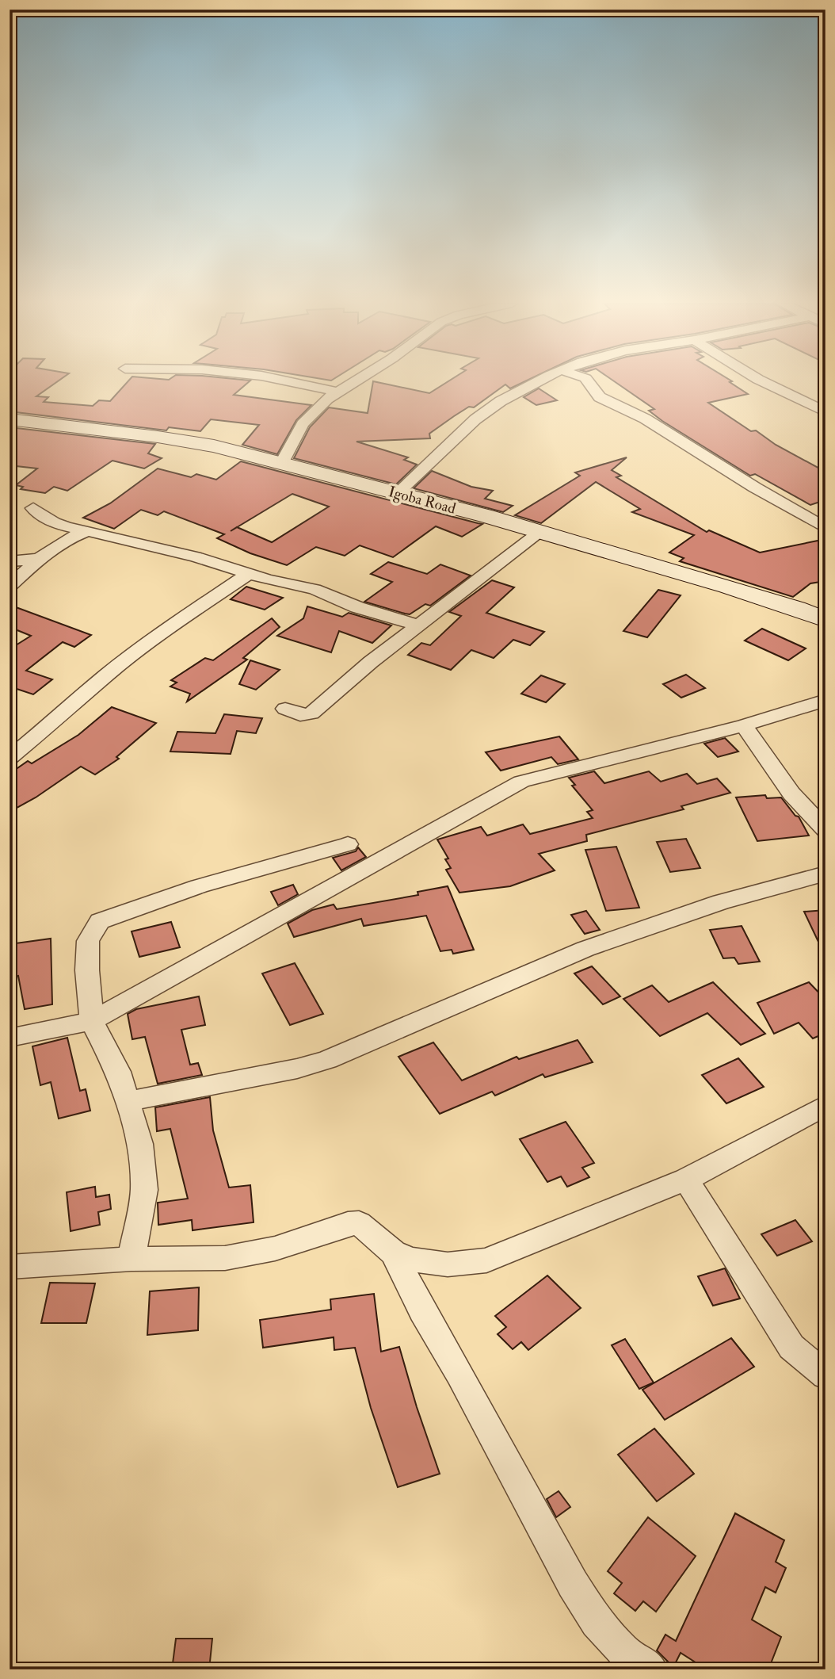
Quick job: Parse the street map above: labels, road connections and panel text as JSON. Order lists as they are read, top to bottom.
{
  "streets": {
    "street": ["Igoba Road"]
  }
}
